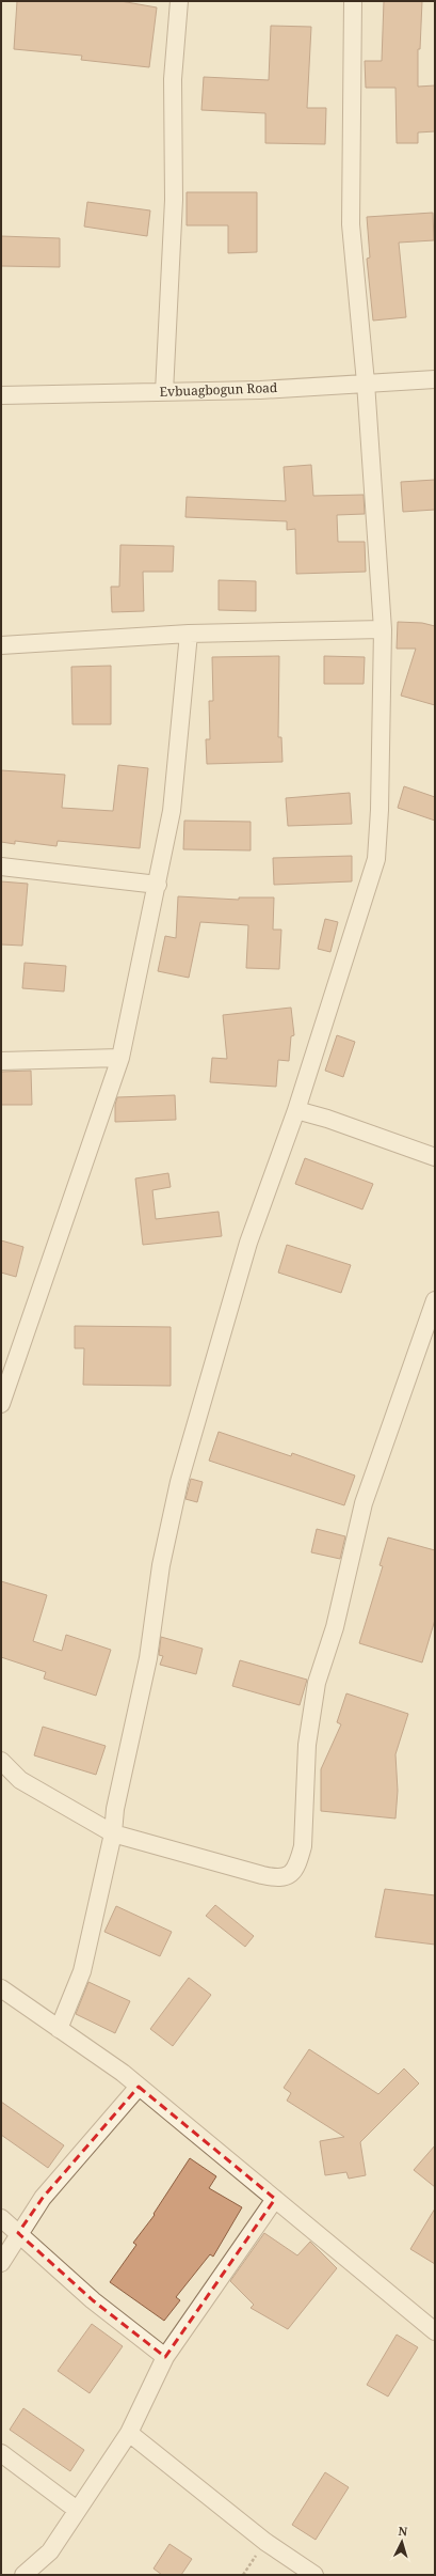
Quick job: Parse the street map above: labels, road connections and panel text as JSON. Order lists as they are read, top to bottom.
{
  "streets": {
    "street": ["Evbuagbogun Road"]
  },
  "north": "top"
}
